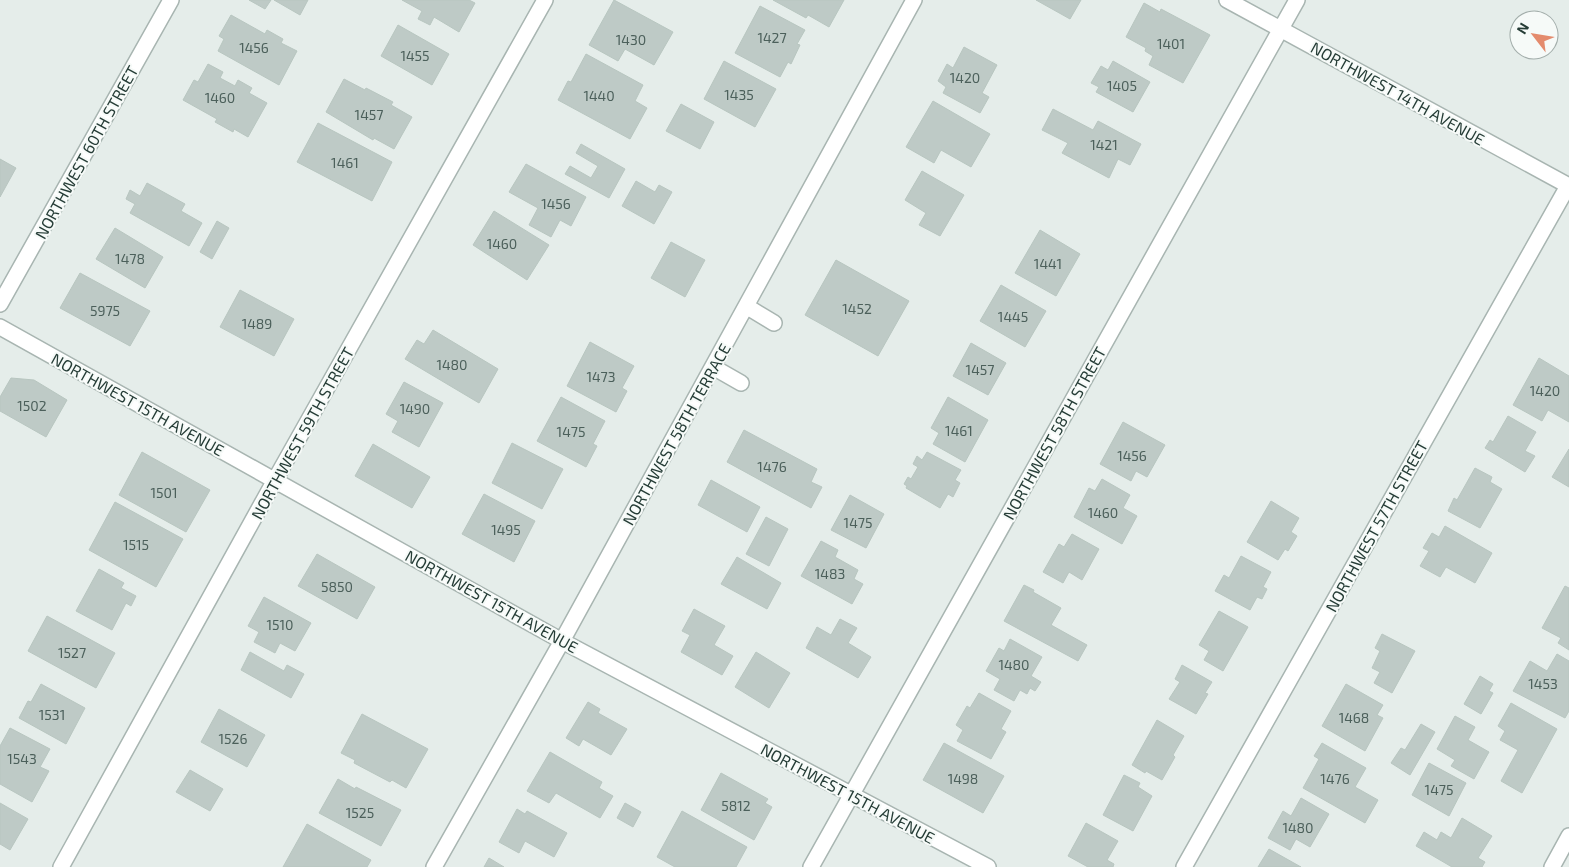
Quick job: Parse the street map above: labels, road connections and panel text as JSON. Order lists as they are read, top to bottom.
{
  "streets": {
    "street": [
      "NORTHWEST 14TH AVENUE",
      "NORTHWEST 60TH STREET",
      "NORTHWEST 15TH AVENUE",
      "NORTHWEST 59TH STREET",
      "NORTHWEST 58TH STREET",
      "NORTHWEST 58TH TERRACE",
      "NORTHWEST 57TH STREET"
    ]
  },
  "crossings": [
    ["NORTHWEST 14TH AVENUE", "NORTHWEST 58TH STREET"],
    ["NORTHWEST 14TH AVENUE", "NORTHWEST 57TH STREET"],
    ["NORTHWEST 15TH AVENUE", "NORTHWEST 59TH STREET"],
    ["NORTHWEST 15TH AVENUE", "NORTHWEST 58TH STREET"],
    ["NORTHWEST 15TH AVENUE", "NORTHWEST 58TH TERRACE"]
  ],
  "house_numbers": [
    "1427",
    "1430",
    "1401",
    "1456",
    "1455",
    "1420",
    "1405",
    "1435",
    "1440",
    "1460",
    "1457",
    "1421",
    "1461",
    "1456",
    "1460",
    "1478",
    "1441",
    "1452",
    "5975",
    "1445",
    "1489",
    "1480",
    "1457",
    "1473",
    "1420",
    "1502",
    "1490",
    "1461",
    "1475",
    "1456",
    "1476",
    "1501",
    "1460",
    "1475",
    "1495",
    "1515",
    "1483",
    "5850",
    "1510",
    "1527",
    "1480",
    "1453",
    "1531",
    "1468",
    "1526",
    "1543",
    "1498",
    "1476",
    "1475",
    "5812",
    "1525",
    "1480"
  ],
  "north": "top left"
}
